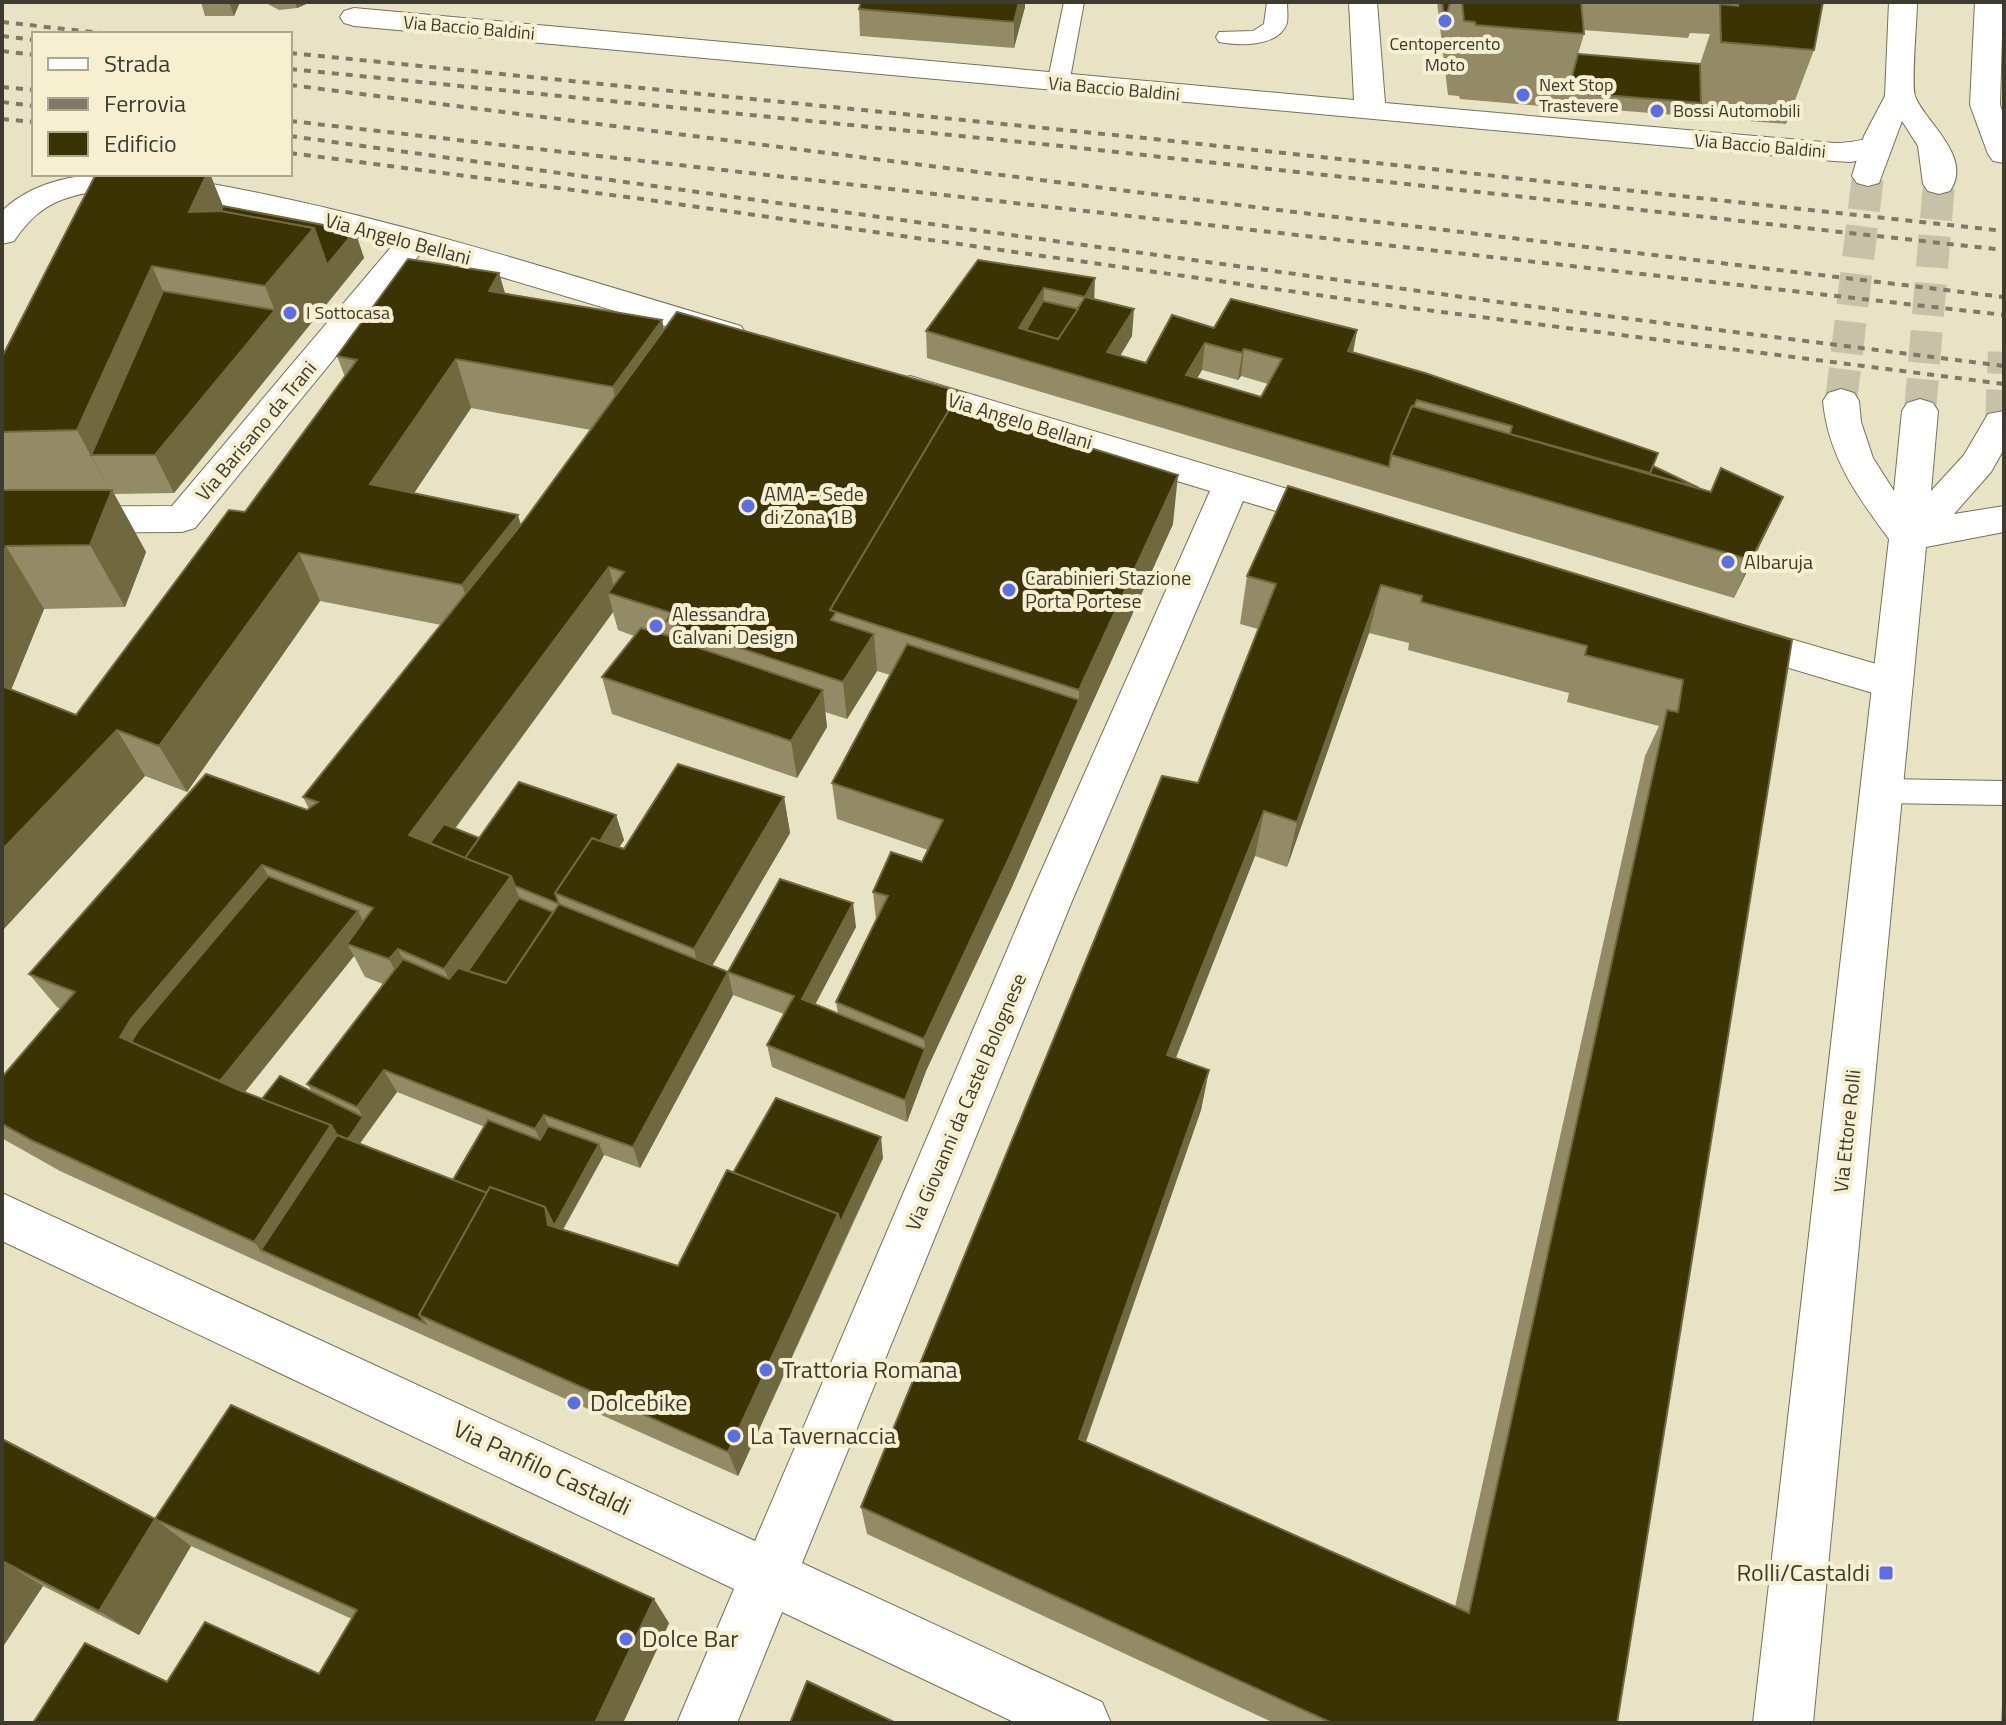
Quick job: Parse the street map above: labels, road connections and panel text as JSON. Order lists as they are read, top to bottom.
{
  "streets": {
    "street": [
      "Via Baccio Baldini",
      "Via Angelo Bellani",
      "Via Barisano da Trani",
      "Via Giovanni da Castel Bolognese",
      "Via Ettore Rolli",
      "Via Panfilo Castaldi"
    ]
  },
  "crossings": [
    ["Via Angelo Bellani", "Via Barisano da Trani"],
    ["Via Angelo Bellani", "Via Giovanni da Castel Bolognese"],
    ["Via Giovanni da Castel Bolognese", "Via Panfilo Castaldi"]
  ],
  "places": {
    "other": [
      "Centopercento Moto",
      "Next Stop Trastevere",
      "Bossi Automobili",
      "I Sottocasa",
      "AMA - Sede di Zona 1B",
      "Albaruja",
      "Carabinieri Stazione Porta Portese",
      "Alessandra Calvani Design",
      "Trattoria Romana",
      "Dolcebike",
      "La Tavernaccia",
      "Dolce Bar"
    ],
    "transit": ["Rolli/Castaldi"]
  },
  "legend": ["Strada", "Ferrovia", "Edificio"]
}
